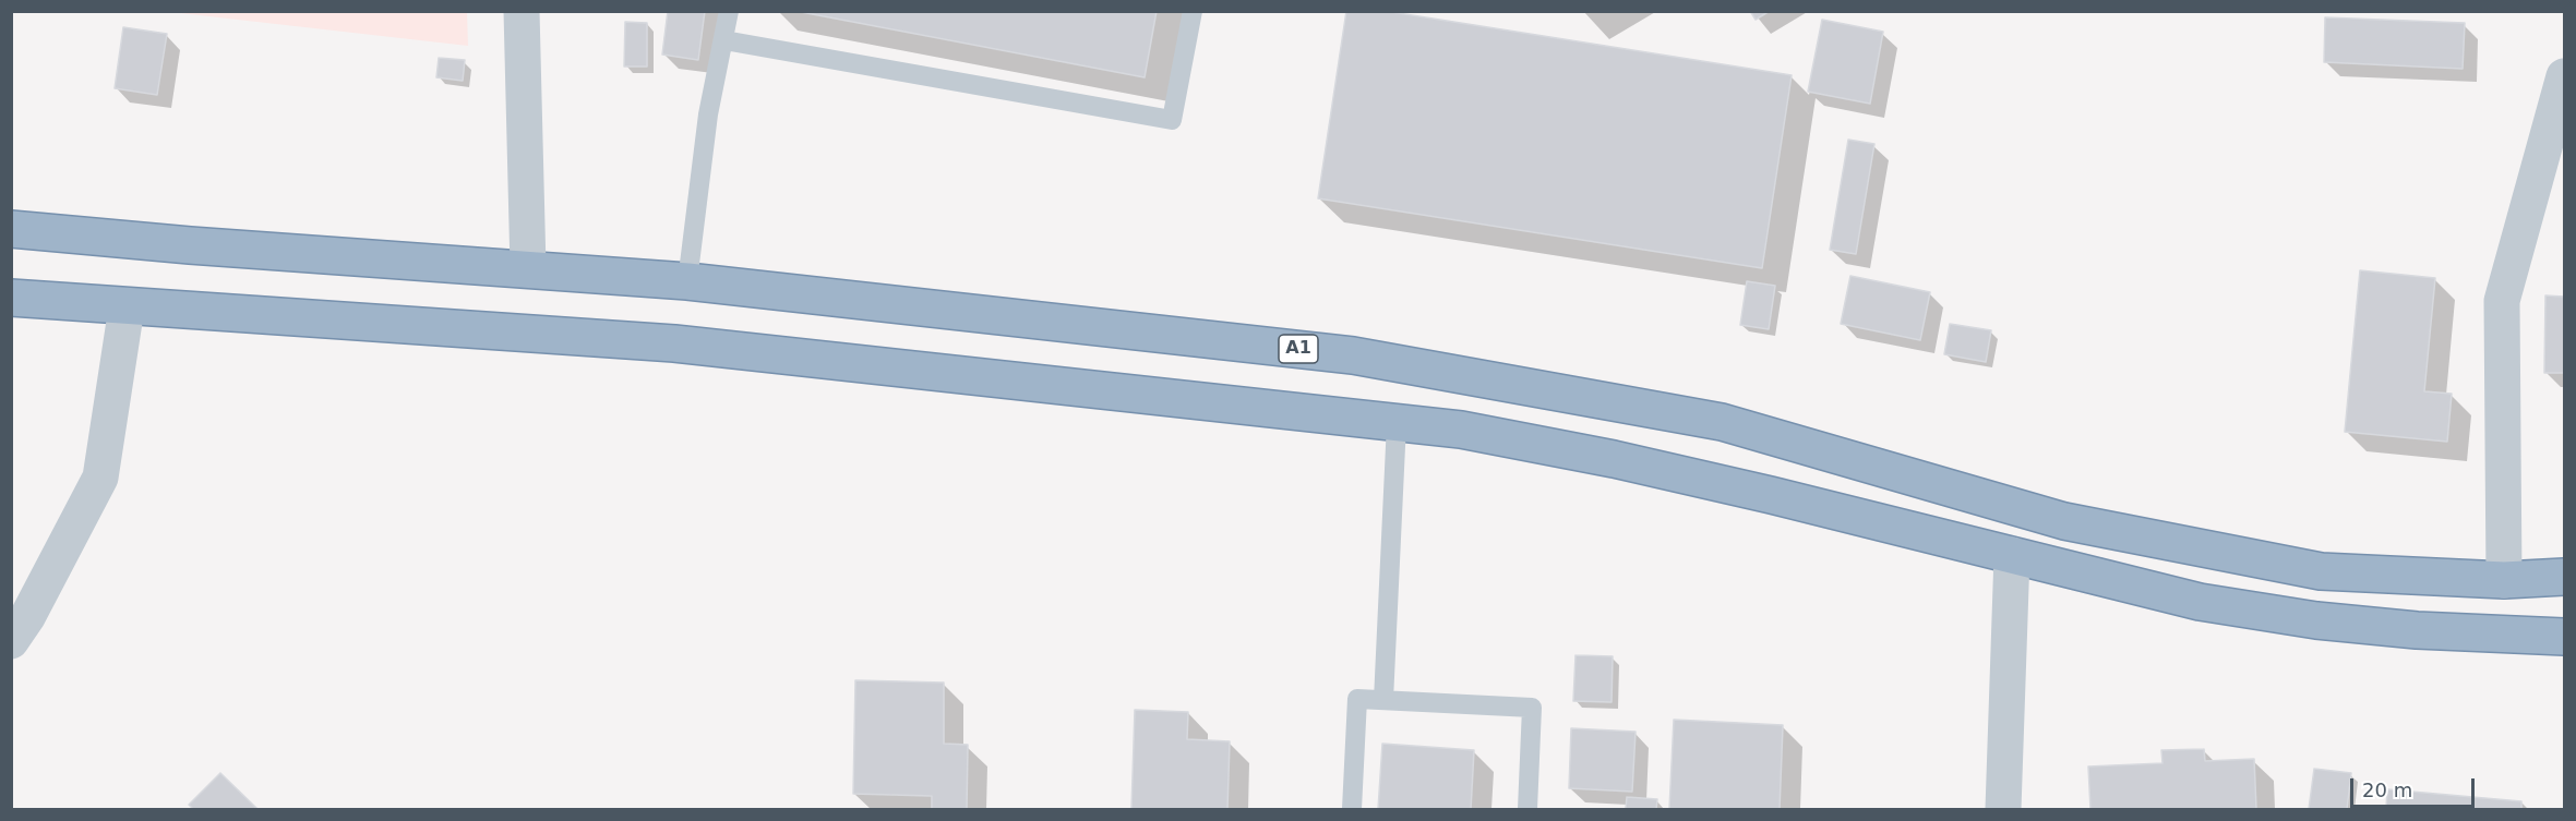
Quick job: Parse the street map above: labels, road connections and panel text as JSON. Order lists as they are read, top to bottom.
{
  "streets": {
    "highway": ["A1"]
  },
  "scale_bar": "20 m"
}
